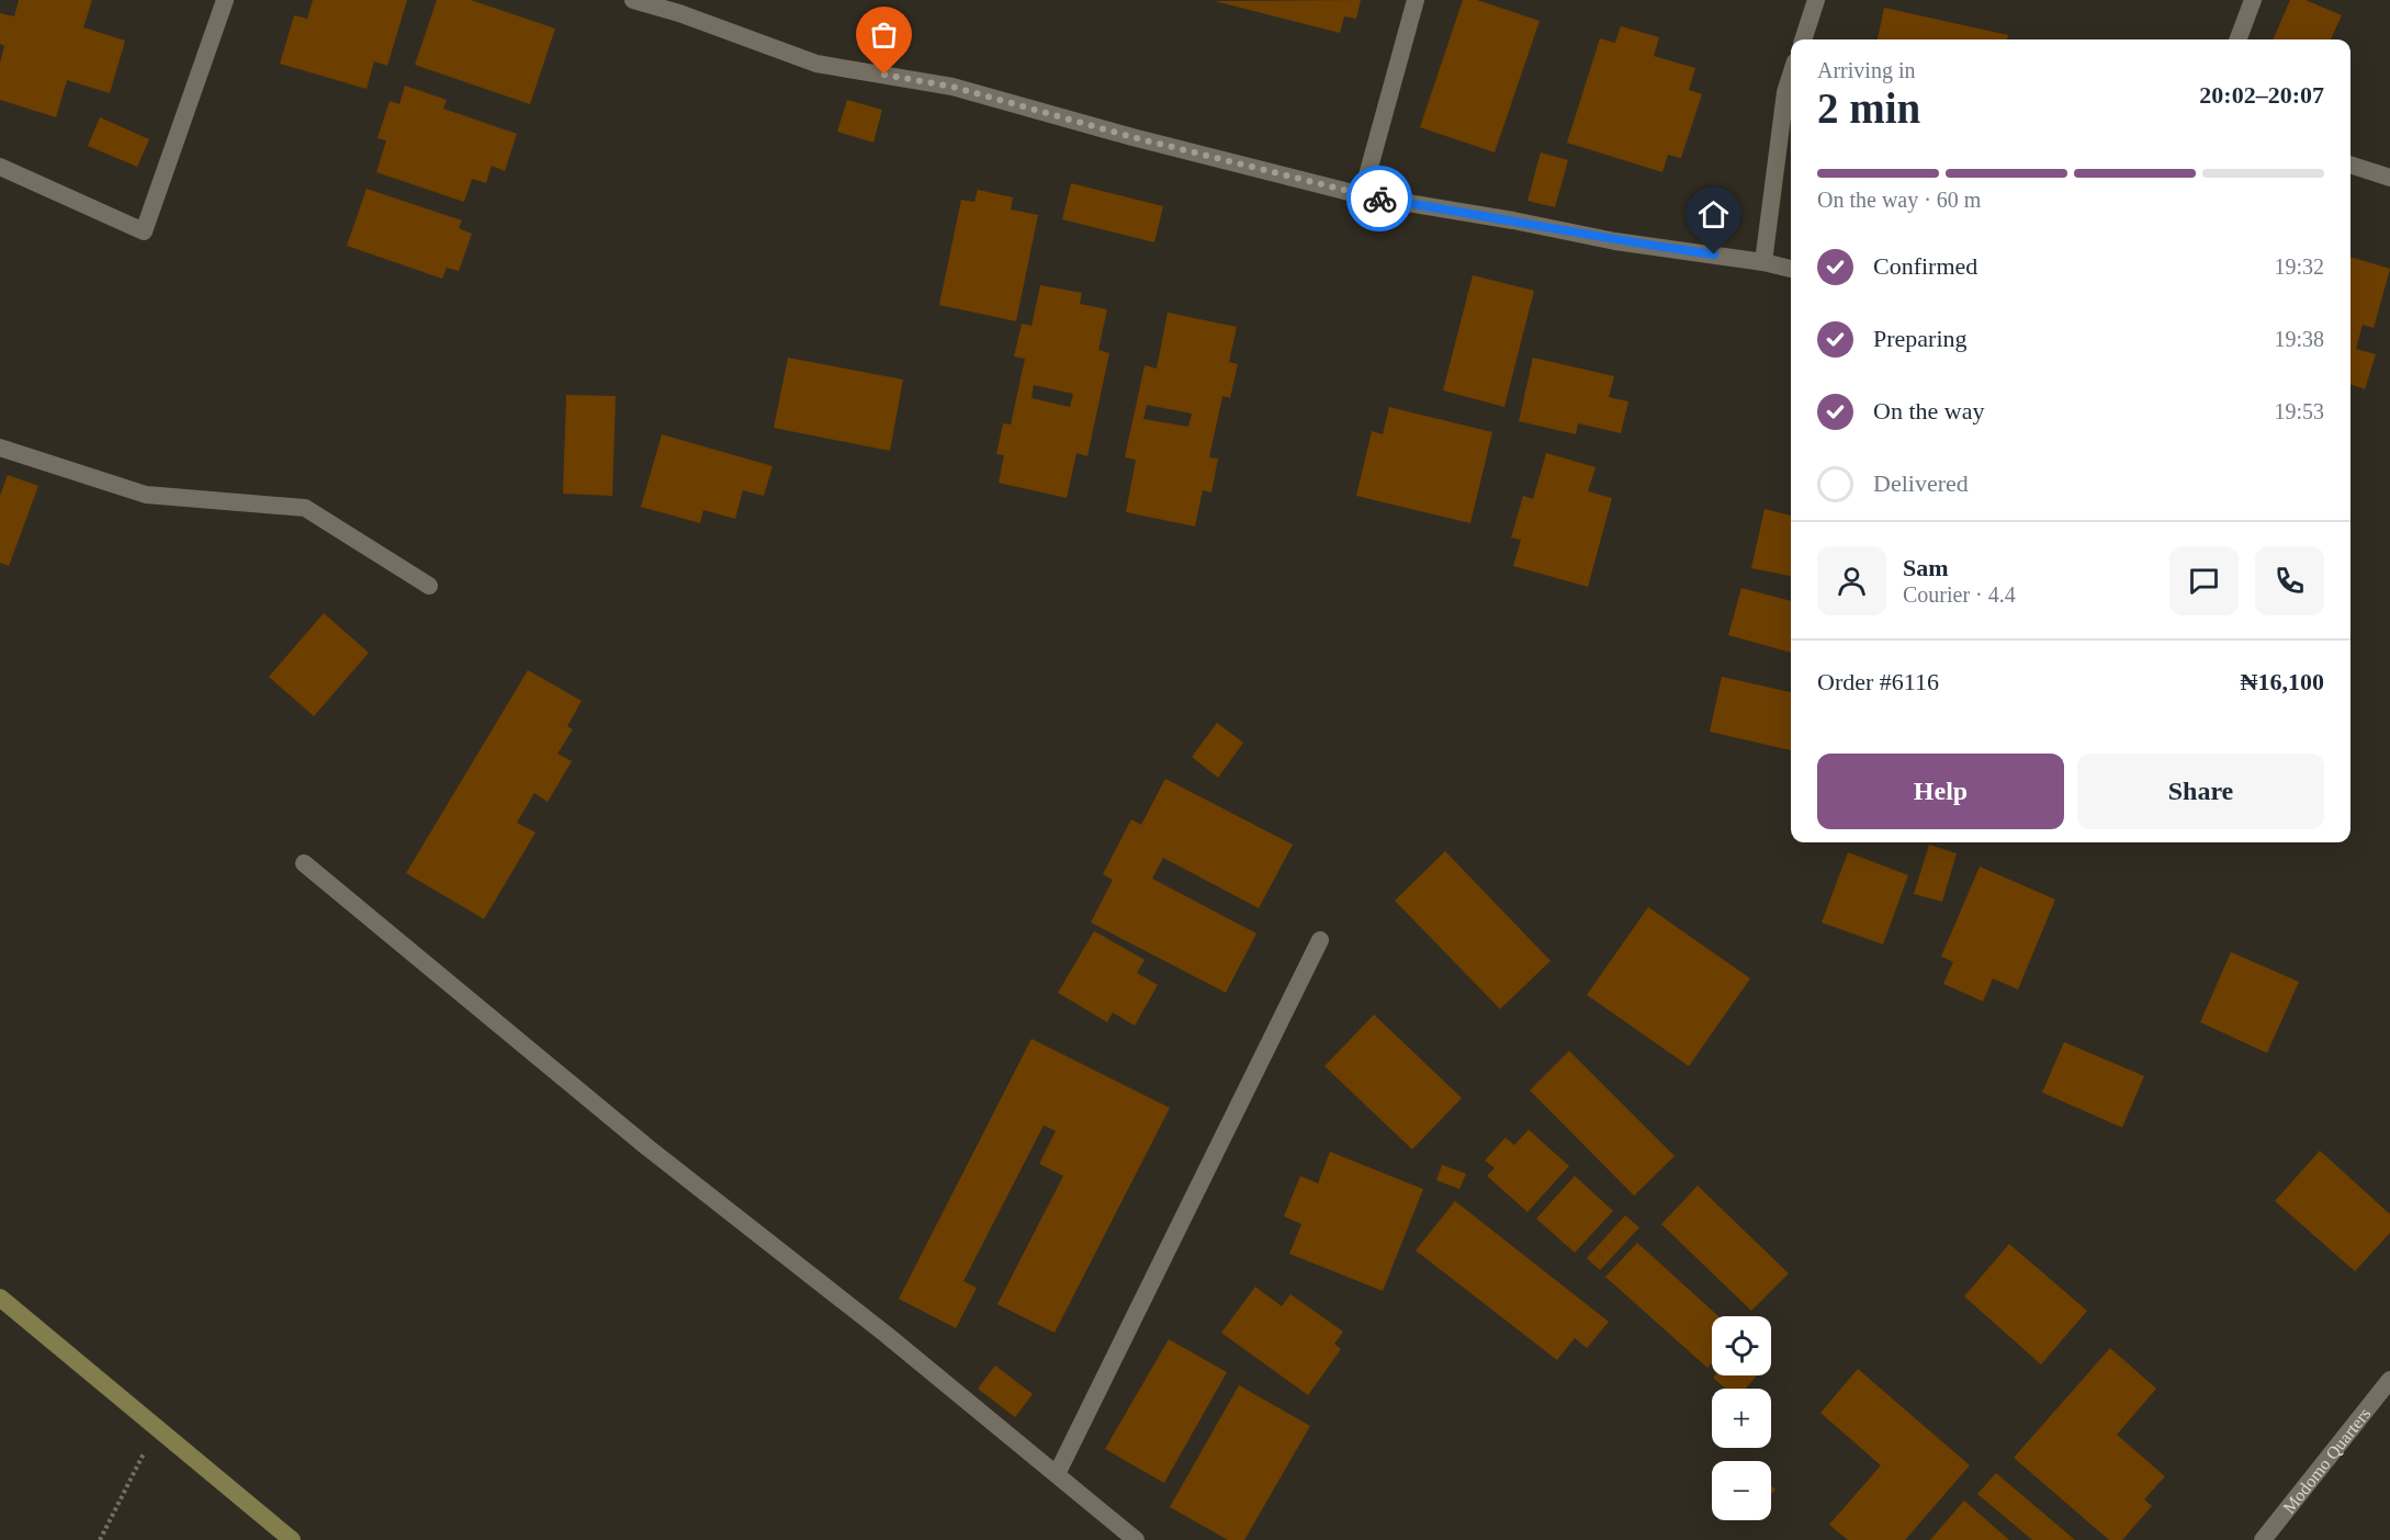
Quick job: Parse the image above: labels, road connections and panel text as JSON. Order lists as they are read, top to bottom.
{
  "streets": {
    "street": ["Modomo Quarters"]
  },
  "page": {
    "heading": ["2 min", "Arriving in", "20:02–20:07"],
    "panel": [
      "Sam",
      "Courier · 4.4",
      "Order #6116",
      "₦16,100"
    ],
    "bar": "On the way · 60 m",
    "list": [
      ["Confirmed", "19:32"],
      ["Preparing", "19:38"],
      ["On the way", "19:53"],
      "Delivered"
    ],
    "buttons": ["Help", "Share"],
    "map_buttons": ["+", "−"]
  }
}
